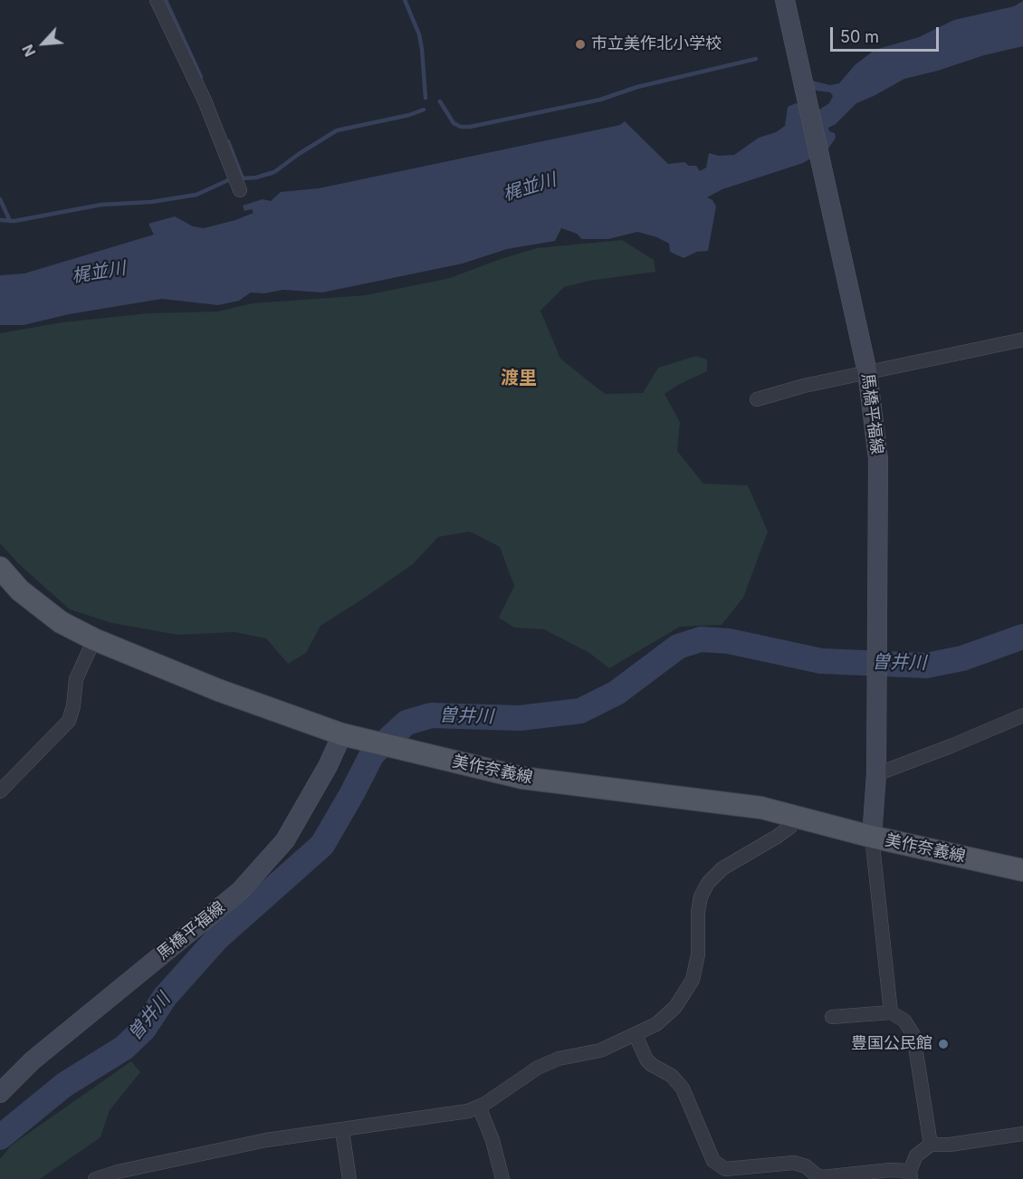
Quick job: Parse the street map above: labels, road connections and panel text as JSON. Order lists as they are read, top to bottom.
{
  "streets": {
    "main road": ["馬橋平福線", "美作奈義線"]
  },
  "crossings": [
    ["馬橋平福線", "美作奈義線"]
  ],
  "districts": ["渡里"],
  "water": ["梶並川", "曽井川"],
  "places": ["市立美作北小学校", "豊国公民館"],
  "scale_bar": "50 m",
  "north": "bottom left"
}
